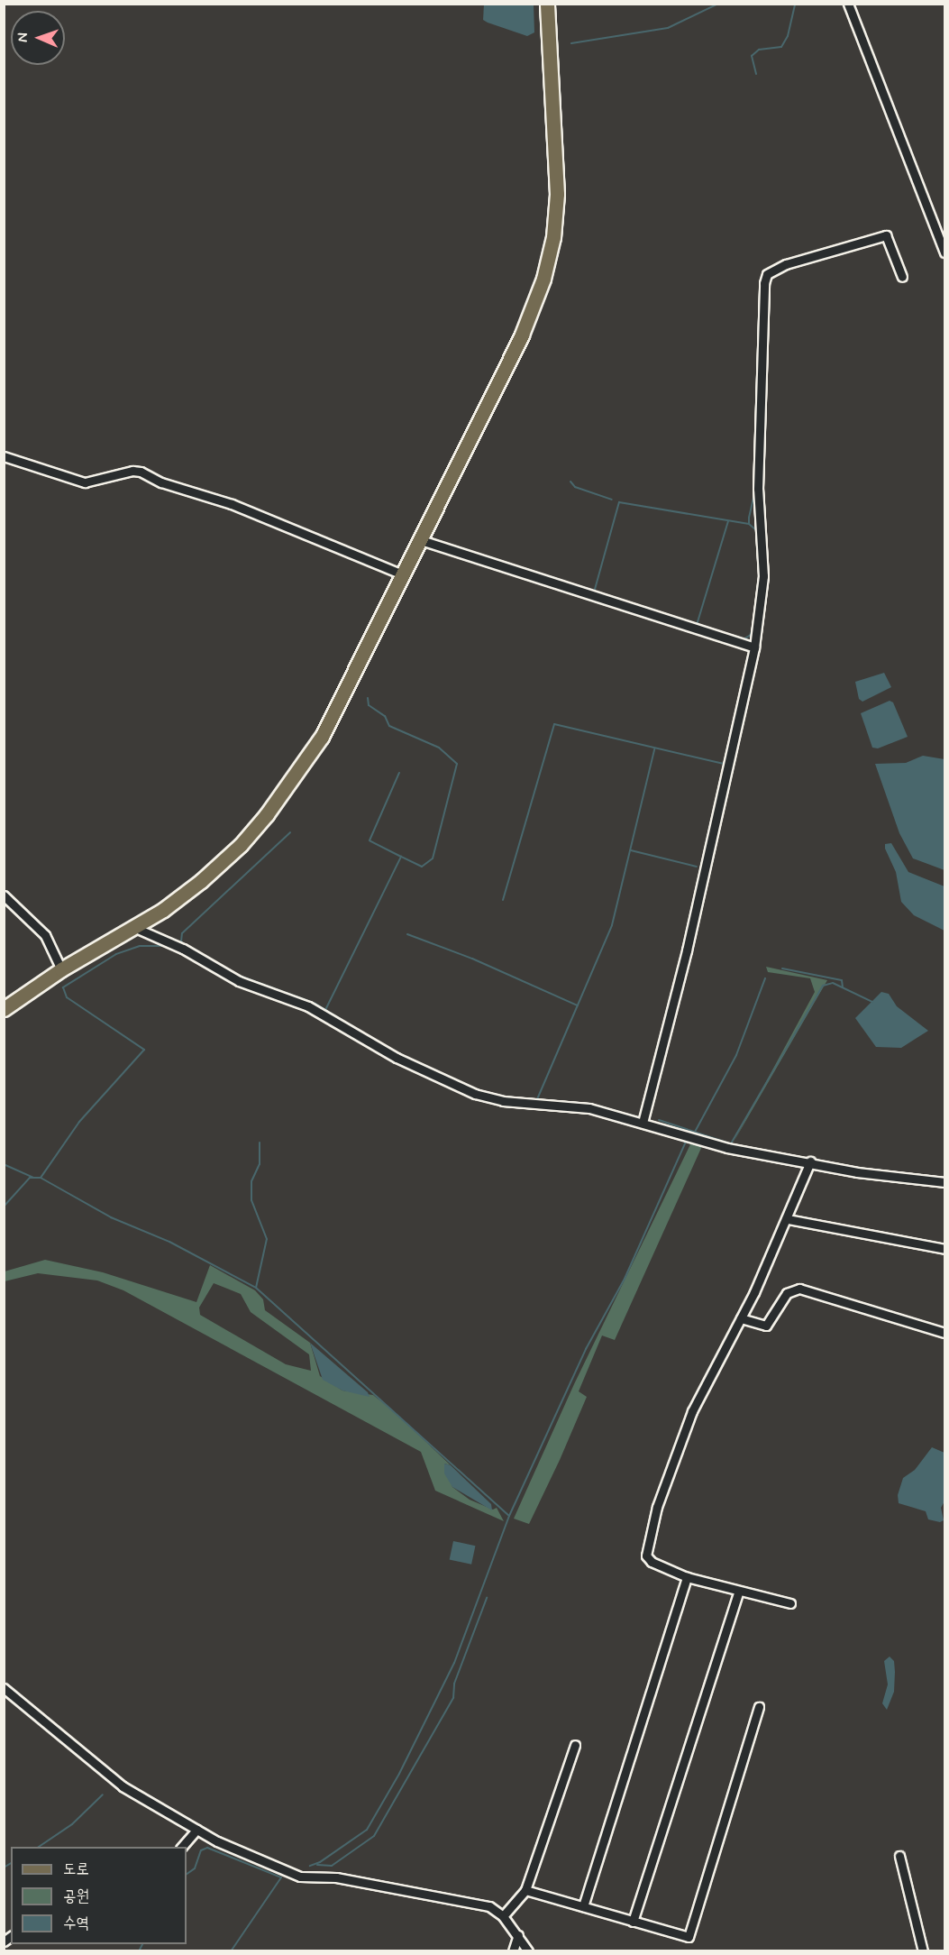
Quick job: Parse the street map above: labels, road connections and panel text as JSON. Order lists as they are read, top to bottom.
{
  "legend": ["도로", "공원", "수역"],
  "north": "left"
}
